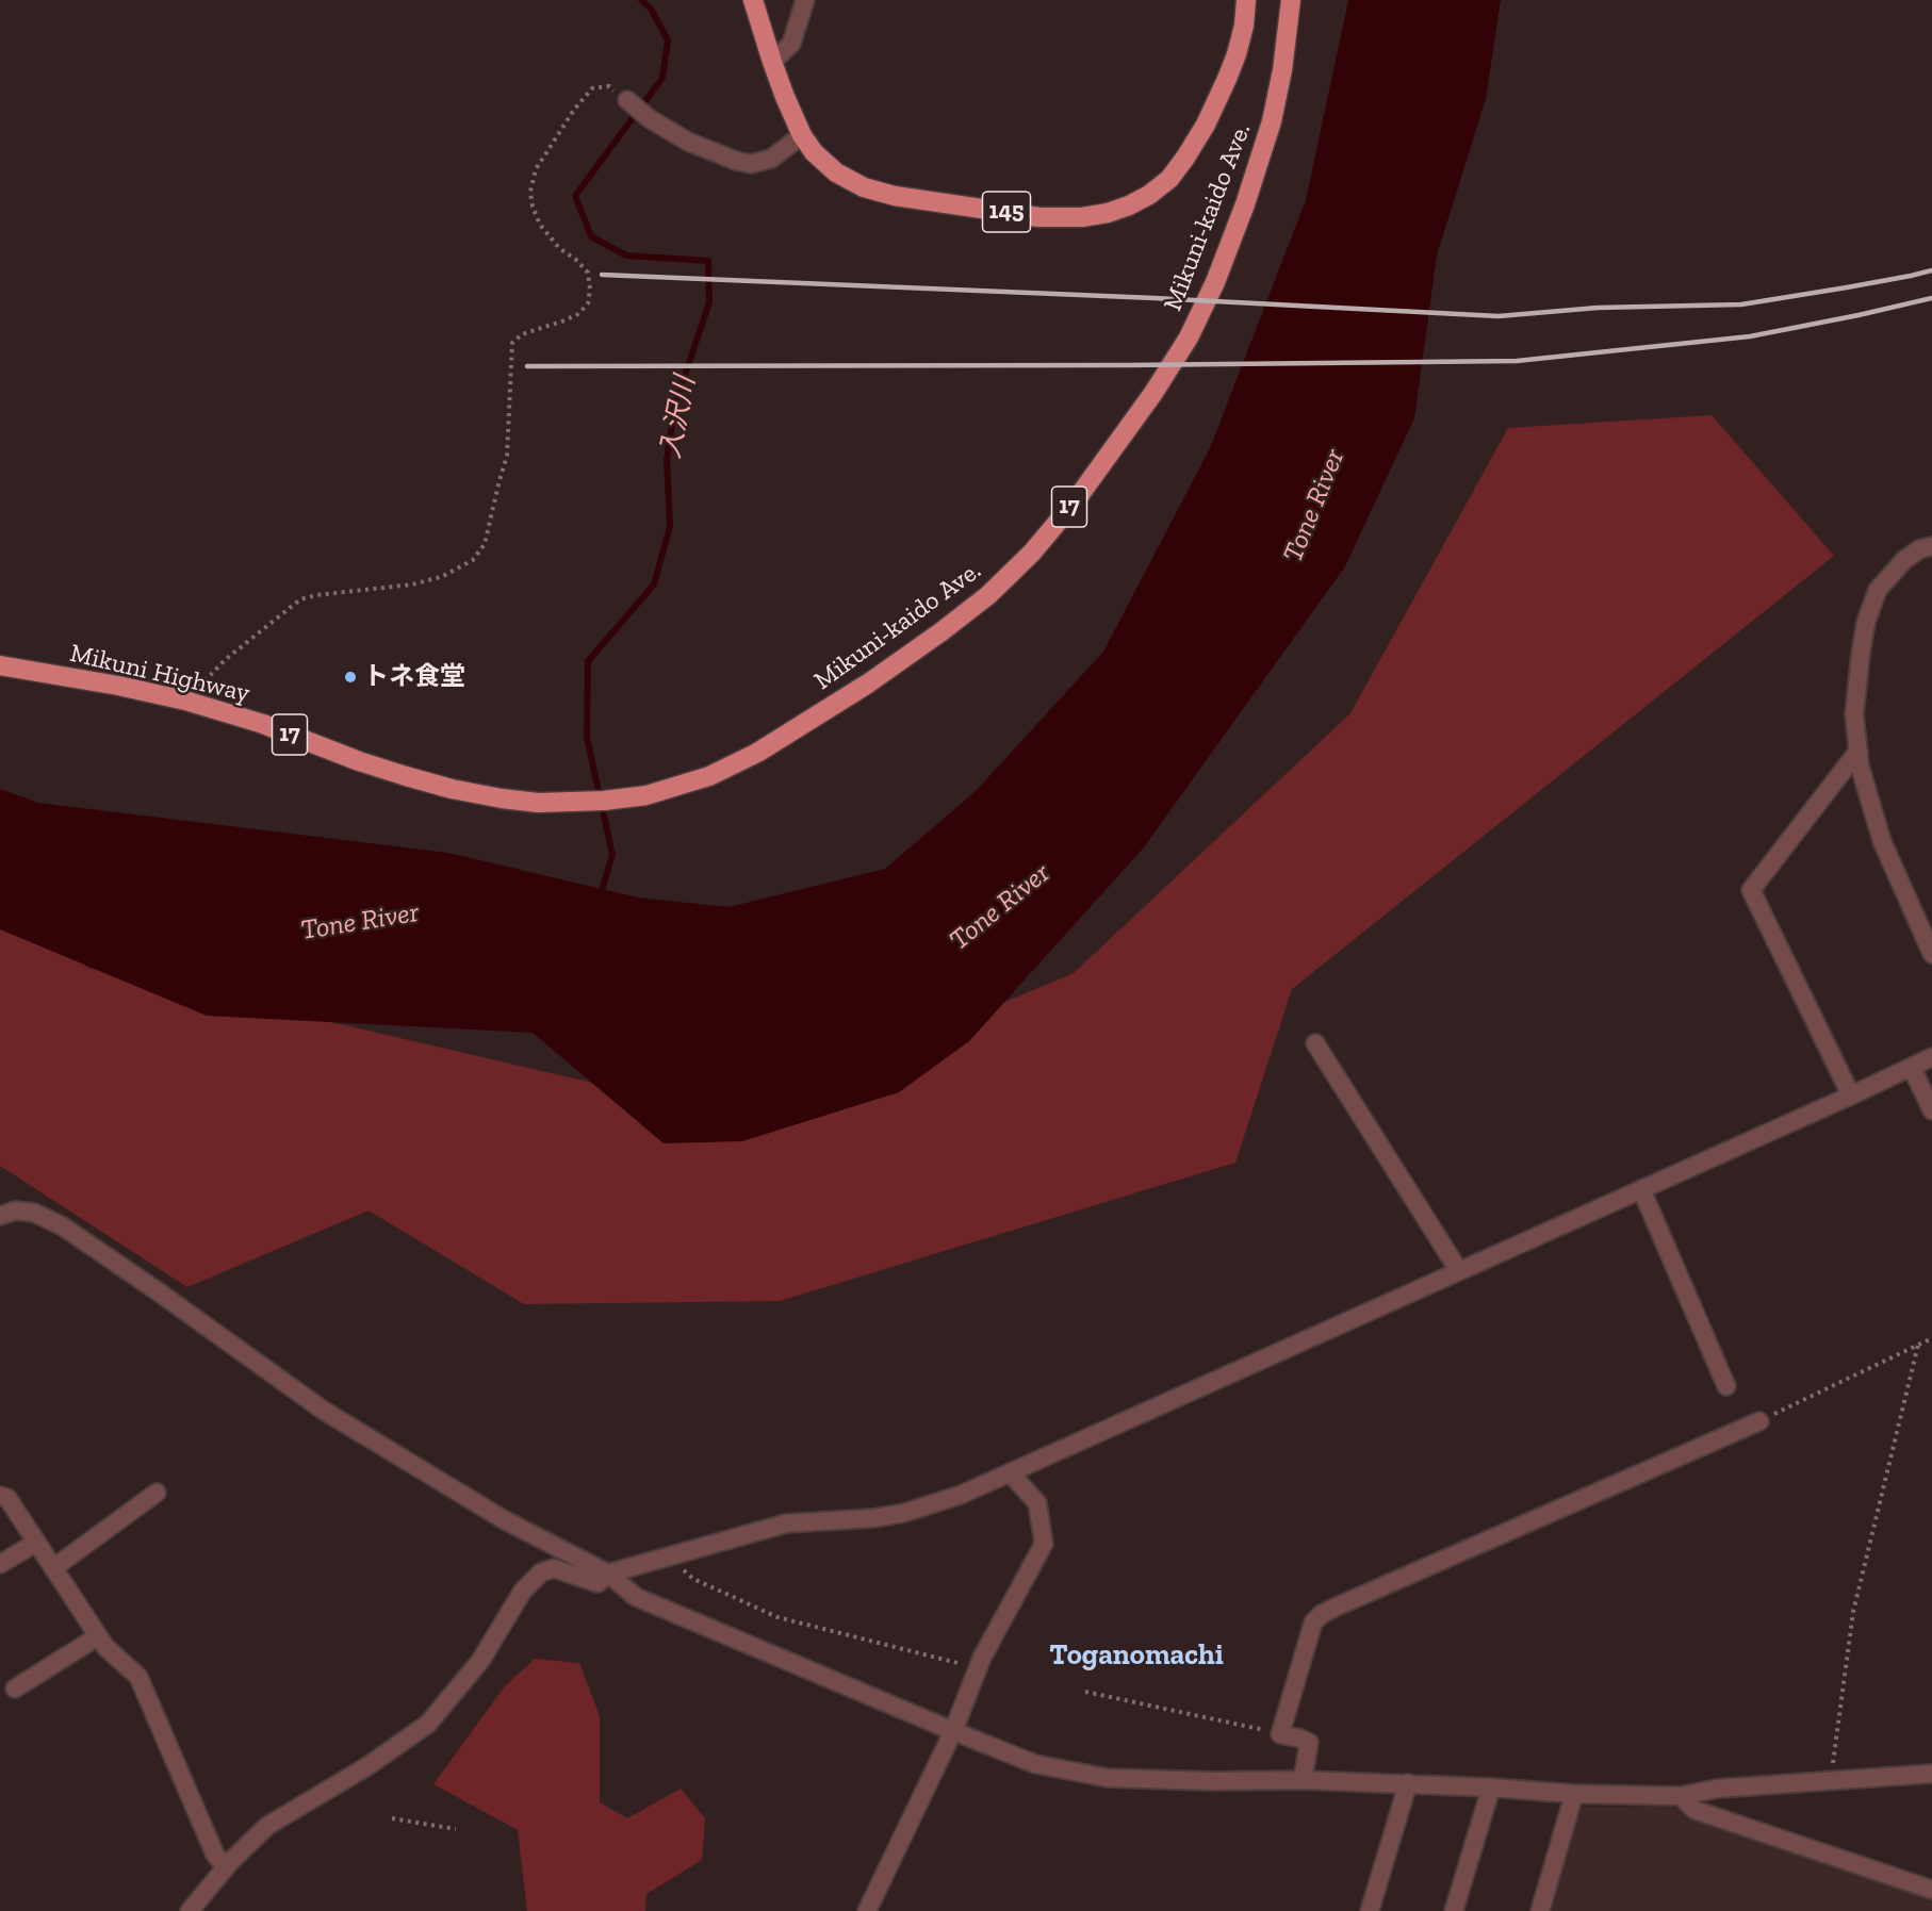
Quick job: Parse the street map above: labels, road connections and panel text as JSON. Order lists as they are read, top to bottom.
{
  "streets": {
    "highway": [
      "145",
      "Mikuni-kaido Ave.",
      "17",
      "Mikuni Highway"
    ]
  },
  "crossings": [
    ["Mikuni-kaido Ave.", "Mikuni Highway"]
  ],
  "districts": ["Toganomachi"],
  "water": ["入沢川", "Tone River"],
  "places": ["トネ食堂"]
}
